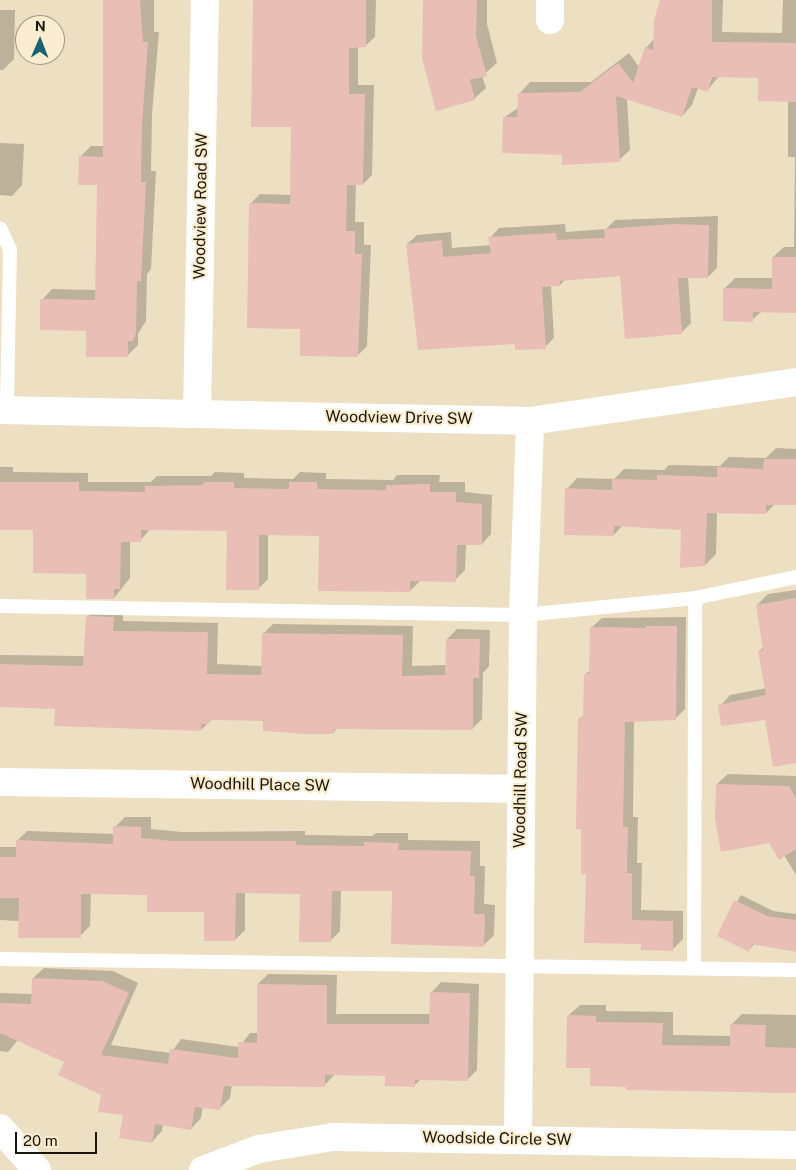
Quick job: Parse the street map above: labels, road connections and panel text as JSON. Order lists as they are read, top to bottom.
{
  "streets": {
    "street": [
      "Woodview Road SW",
      "Woodview Drive SW",
      "Woodhill Road SW",
      "Woodhill Place SW",
      "Woodside Circle SW"
    ]
  },
  "crossings": [
    ["Woodview Road SW", "Woodview Drive SW"],
    ["Woodview Drive SW", "Woodhill Road SW"],
    ["Woodhill Road SW", "Woodhill Place SW"],
    ["Woodhill Road SW", "Woodside Circle SW"]
  ],
  "scale_bar": "20 m",
  "north": "top"
}
